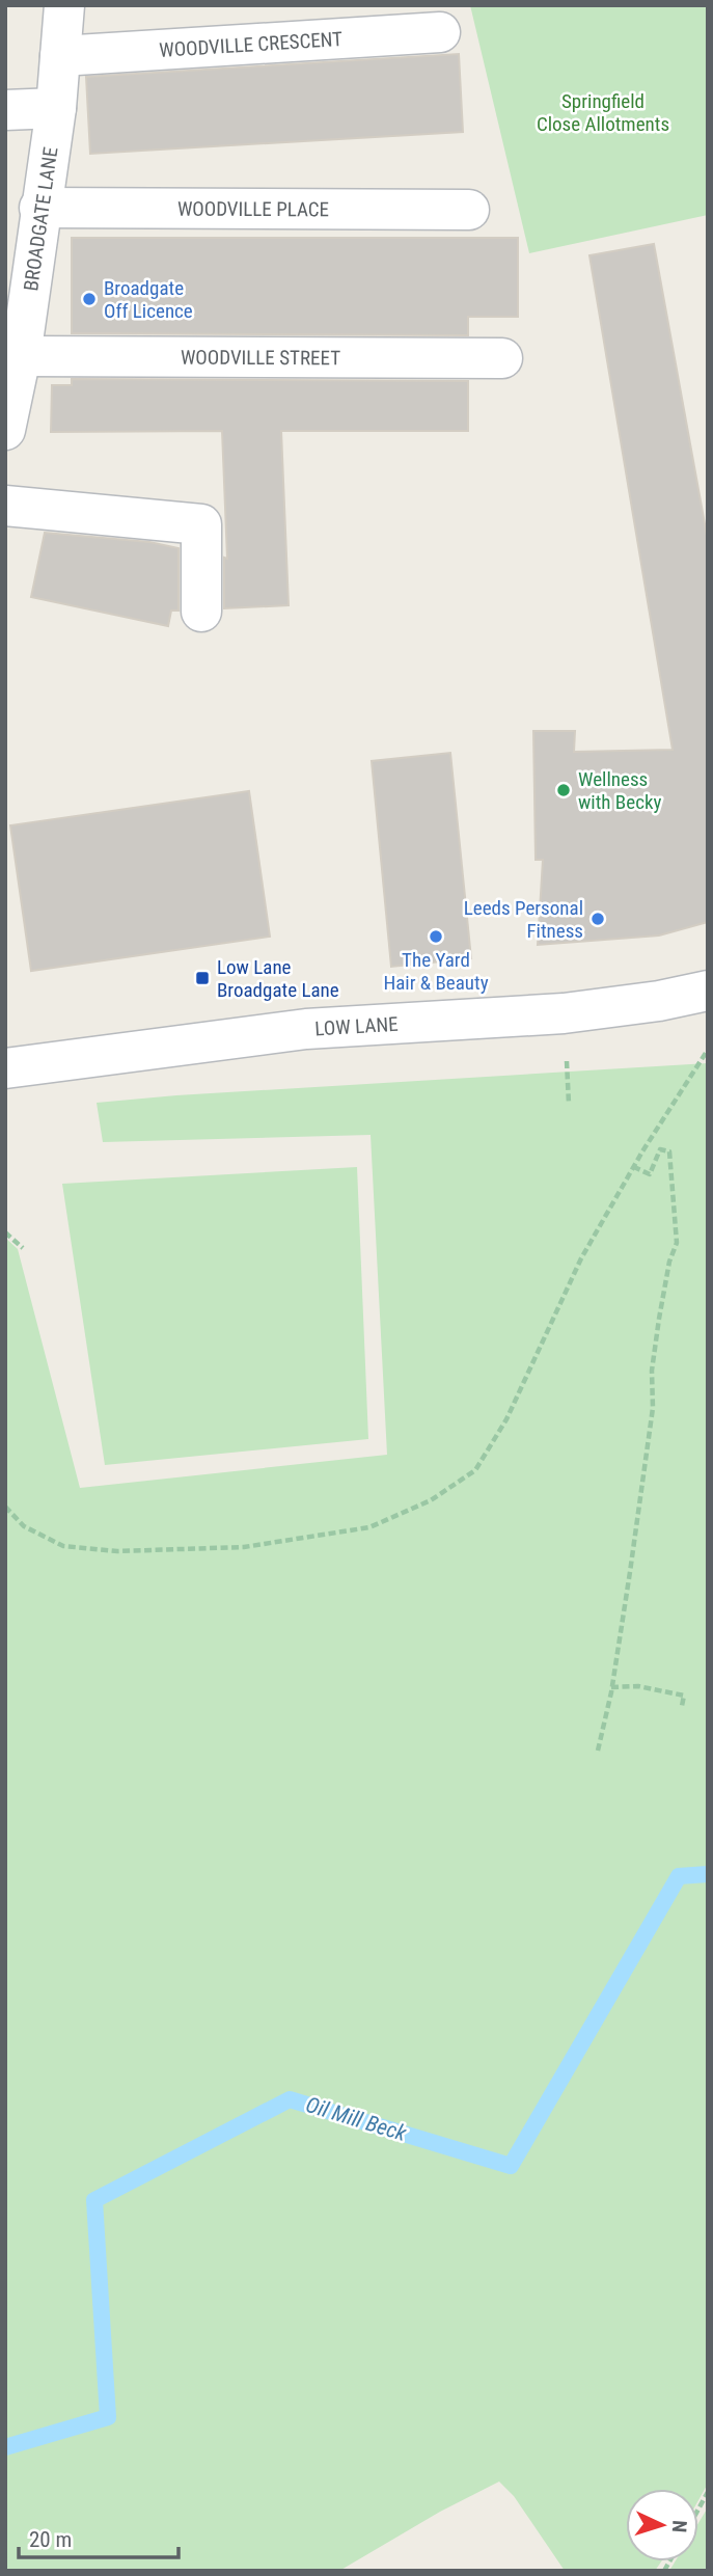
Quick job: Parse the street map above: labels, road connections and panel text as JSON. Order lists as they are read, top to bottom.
{
  "streets": {
    "street": [
      "WOODVILLE CRESCENT",
      "WOODVILLE PLACE",
      "BROADGATE LANE",
      "WOODVILLE STREET",
      "LOW LANE"
    ]
  },
  "crossings": [
    ["WOODVILLE CRESCENT", "BROADGATE LANE"],
    ["WOODVILLE PLACE", "BROADGATE LANE"],
    ["BROADGATE LANE", "WOODVILLE STREET"]
  ],
  "water": ["Oil Mill Beck"],
  "parks": ["Springfield Close Allotments"],
  "places": {
    "other": [
      "Broadgate Off Licence",
      "Wellness with Becky",
      "Leeds Personal Fitness",
      "The Yard Hair & Beauty"
    ],
    "transit": ["Low Lane Broadgate Lane"]
  },
  "scale_bar": "20 m",
  "north": "right"
}
